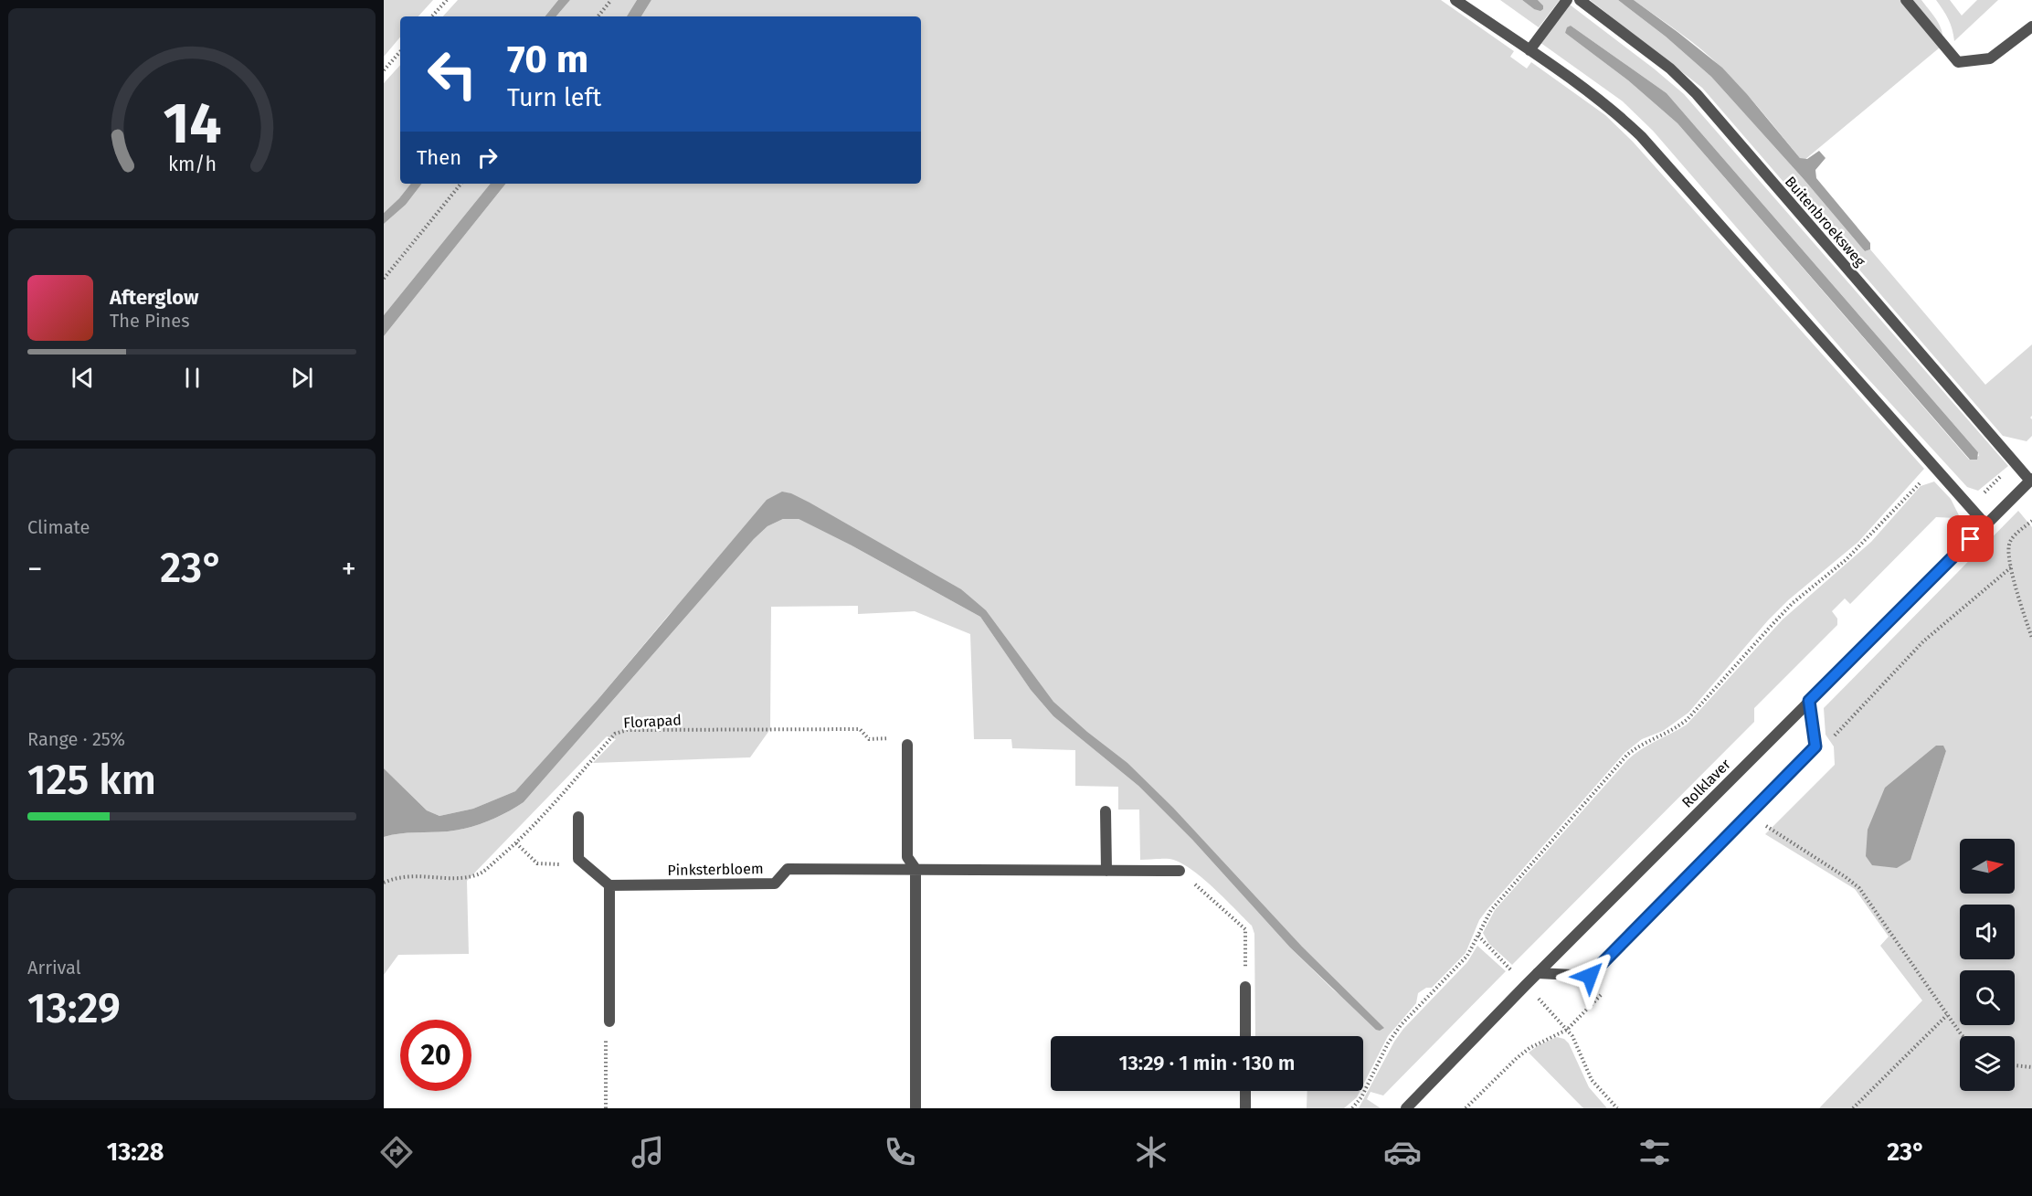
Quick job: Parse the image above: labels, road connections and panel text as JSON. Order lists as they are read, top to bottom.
{
  "streets": {
    "street": ["Buitenbroeksweg", "Rolklaver", "Pinksterbloem"],
    "path": ["Florapad"]
  },
  "crossings": [
    ["Buitenbroeksweg", "Rolklaver"]
  ],
  "north": "right",
  "page": {
    "turn": ["70 m", "Turn left"],
    "then": "Then",
    "song": ["Afterglow", "The Pines"],
    "tile": [
      "Climate",
      ["Range · 25%", "125 km"],
      ["Arrival", "13:29"]
    ],
    "heat": ["−", "23°", "+"],
    "limit": "20",
    "trip": "13:29 · 1 min · 130 m",
    "tabs": ["13:28", "23°"],
    "gauge": ["14", "km/h"]
  }
}
